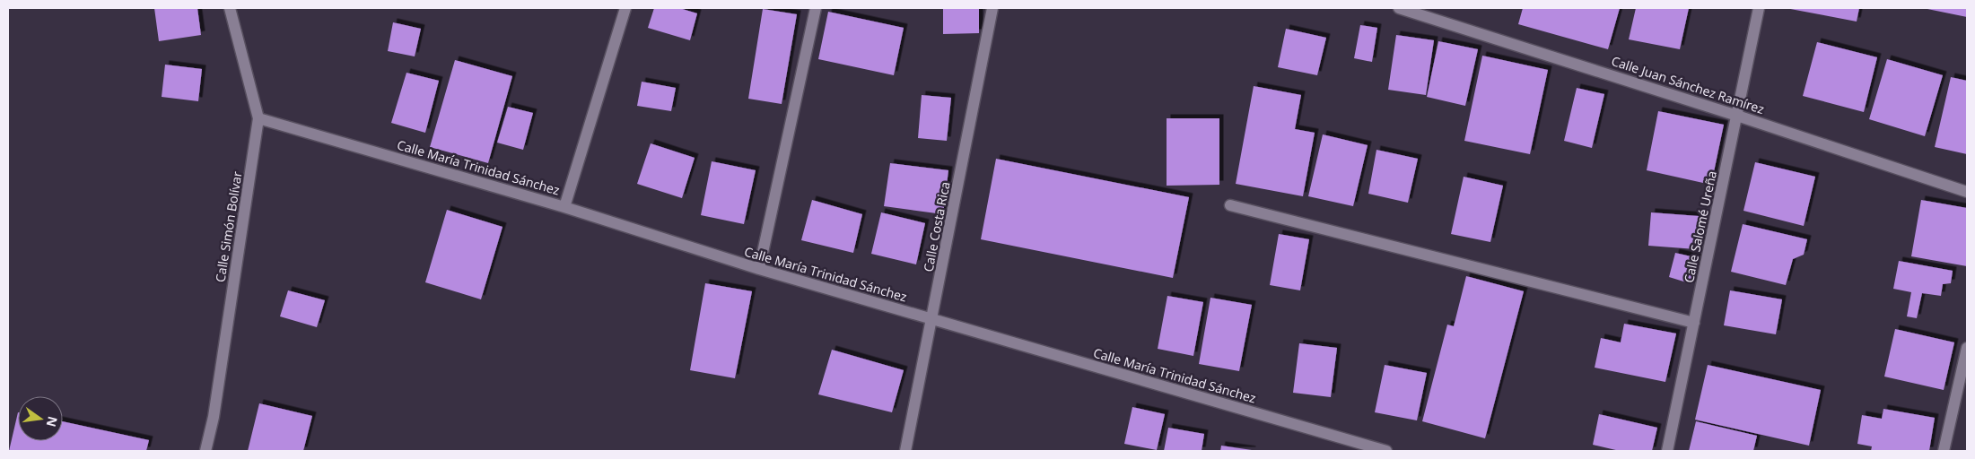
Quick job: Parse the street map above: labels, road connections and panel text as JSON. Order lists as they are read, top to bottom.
{
  "streets": {
    "street": [
      "Calle Juan Sánchez Ramírez",
      "Calle María Trinidad Sánchez",
      "Calle Simón Bolívar",
      "Calle Costa Rica",
      "Calle Salomé Ureña"
    ]
  },
  "crossings": [
    ["Calle Juan Sánchez Ramírez", "Calle Salomé Ureña"],
    ["Calle María Trinidad Sánchez", "Calle Simón Bolívar"],
    ["Calle María Trinidad Sánchez", "Calle Costa Rica"]
  ],
  "north": "right"
}
